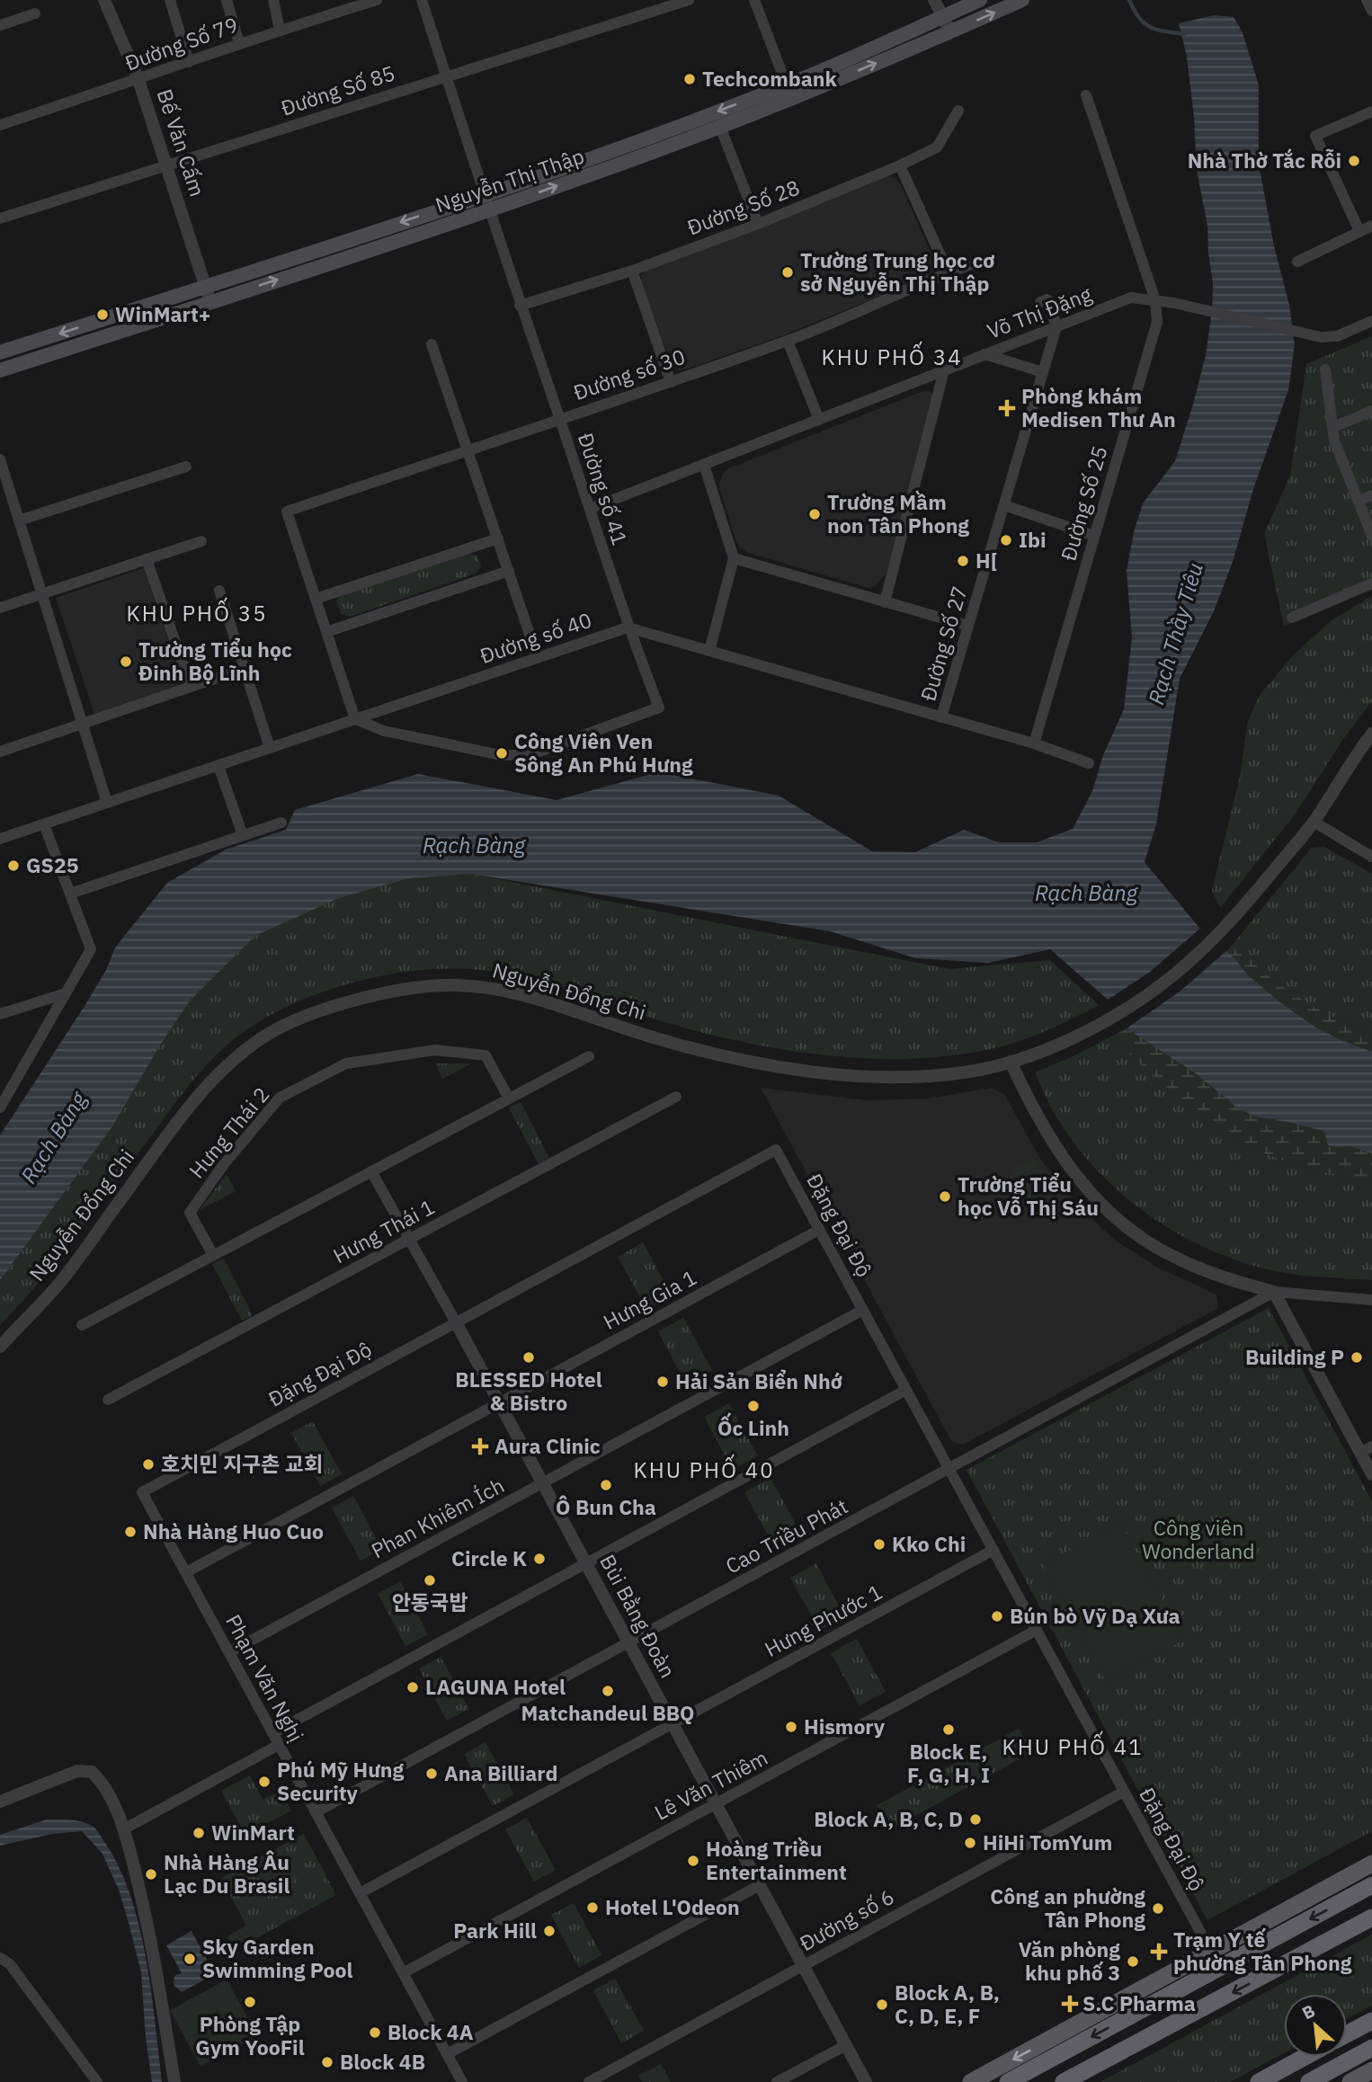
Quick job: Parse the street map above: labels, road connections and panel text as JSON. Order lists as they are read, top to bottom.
{
  "streets": {
    "main road": ["Nguyễn Thị Thập"],
    "street": [
      "Đường Số 79",
      "Đường Số 85",
      "Bế Văn Cấm",
      "Đường Số 28",
      "Võ Thị Đặng",
      "Đường số 30",
      "Đường số 41",
      "Đường Số 25",
      "Đường số 40",
      "Đường Số 27",
      "Nguyễn Đổng Chi",
      "Hưng Thái 2",
      "Đặng Đại Độ",
      "Hưng Thái 1",
      "Hưng Gia 1",
      "Phan Khiêm Ích",
      "Cao Triều Phát",
      "Bùi Bằng Đoàn",
      "Hưng Phước 1",
      "Phạm Văn Nghị",
      "Lê Văn Thiêm",
      "Đường số 6"
    ]
  },
  "crossings": [
    ["Đường Số 79", "Bế Văn Cấm"],
    ["Đường Số 85", "Bế Văn Cấm"],
    ["Bế Văn Cấm", "Nguyễn Thị Thập"],
    ["Nguyễn Thị Thập", "Đường số 41"],
    ["Đường Số 28", "Đường số 41"],
    ["Võ Thị Đặng", "Đường số 41"],
    ["Võ Thị Đặng", "Đường Số 25"],
    ["Võ Thị Đặng", "Đường Số 27"],
    ["Đường số 30", "Đường số 41"],
    ["Đường số 41", "Đường số 40"],
    ["Đặng Đại Độ", "Hưng Gia 1"],
    ["Đặng Đại Độ", "Phan Khiêm Ích"],
    ["Đặng Đại Độ", "Cao Triều Phát"],
    ["Đặng Đại Độ", "Bùi Bằng Đoàn"],
    ["Đặng Đại Độ", "Hưng Phước 1"],
    ["Đặng Đại Độ", "Phạm Văn Nghị"],
    ["Đặng Đại Độ", "Lê Văn Thiêm"],
    ["Đặng Đại Độ", "Đường số 6"],
    ["Hưng Thái 1", "Bùi Bằng Đoàn"],
    ["Hưng Gia 1", "Bùi Bằng Đoàn"],
    ["Hưng Gia 1", "Phạm Văn Nghị"],
    ["Phan Khiêm Ích", "Bùi Bằng Đoàn"],
    ["Phan Khiêm Ích", "Phạm Văn Nghị"],
    ["Cao Triều Phát", "Bùi Bằng Đoàn"],
    ["Cao Triều Phát", "Phạm Văn Nghị"],
    ["Bùi Bằng Đoàn", "Hưng Phước 1"],
    ["Bùi Bằng Đoàn", "Lê Văn Thiêm"],
    ["Bùi Bằng Đoàn", "Đường số 6"],
    ["Hưng Phước 1", "Phạm Văn Nghị"],
    ["Phạm Văn Nghị", "Lê Văn Thiêm"]
  ],
  "districts": [
    "KHU PHỐ 34",
    "KHU PHỐ 35",
    "KHU PHỐ 40",
    "KHU PHỐ 41"
  ],
  "water": ["Rạch Thầy Tiêu", "Rạch Bàng"],
  "parks": ["Công viên Wonderland"],
  "places": {
    "other": [
      "Techcombank",
      "Nhà Thờ Tắc Rỗi",
      "Trường Trung học cơ sở Nguyễn Thị Thập",
      "WinMart+",
      "Trường Mầm non Tân Phong",
      "Ibi",
      "H[",
      "Trường Tiểu học Đinh Bộ Lĩnh",
      "Công Viên Ven Sông An Phú Hưng",
      "GS25",
      "Trường Tiểu học Vỗ Thị Sáu",
      "BLESSED Hotel & Bistro",
      "Building P",
      "Hải Sản Biển Nhớ",
      "Ốc Linh",
      "호치민 지구촌 교회",
      "Ô Bun Cha",
      "Nhà Hàng Huo Cuo",
      "Kko Chi",
      "Circle K",
      "안동국밥",
      "Bún bò Vỹ Dạ Xưa",
      "LAGUNA Hotel",
      "Matchandeul BBQ",
      "Hismory",
      "Block E, F, G, H, I",
      "Ana Billiard",
      "Phú Mỹ Hưng Security",
      "Block A, B, C, D",
      "WinMart",
      "HiHi TomYum",
      "Hoàng Triều Entertainment",
      "Nhà Hàng Âu Lạc Du Brasil",
      "Hotel L'Odeon",
      "Công an phường Tân Phong",
      "Park Hill",
      "Sky Garden Swimming Pool",
      "Văn phòng khu phố 3",
      "Phòng Tập Gym YooFil",
      "Block A, B, C, D, E, F",
      "Block 4A",
      "Block 4B"
    ],
    "health": [
      "Phòng khám Medisen Thư An",
      "Aura Clinic",
      "Trạm Y tế phường Tân Phong",
      "S.C Pharma"
    ]
  },
  "north": "top left"
}
